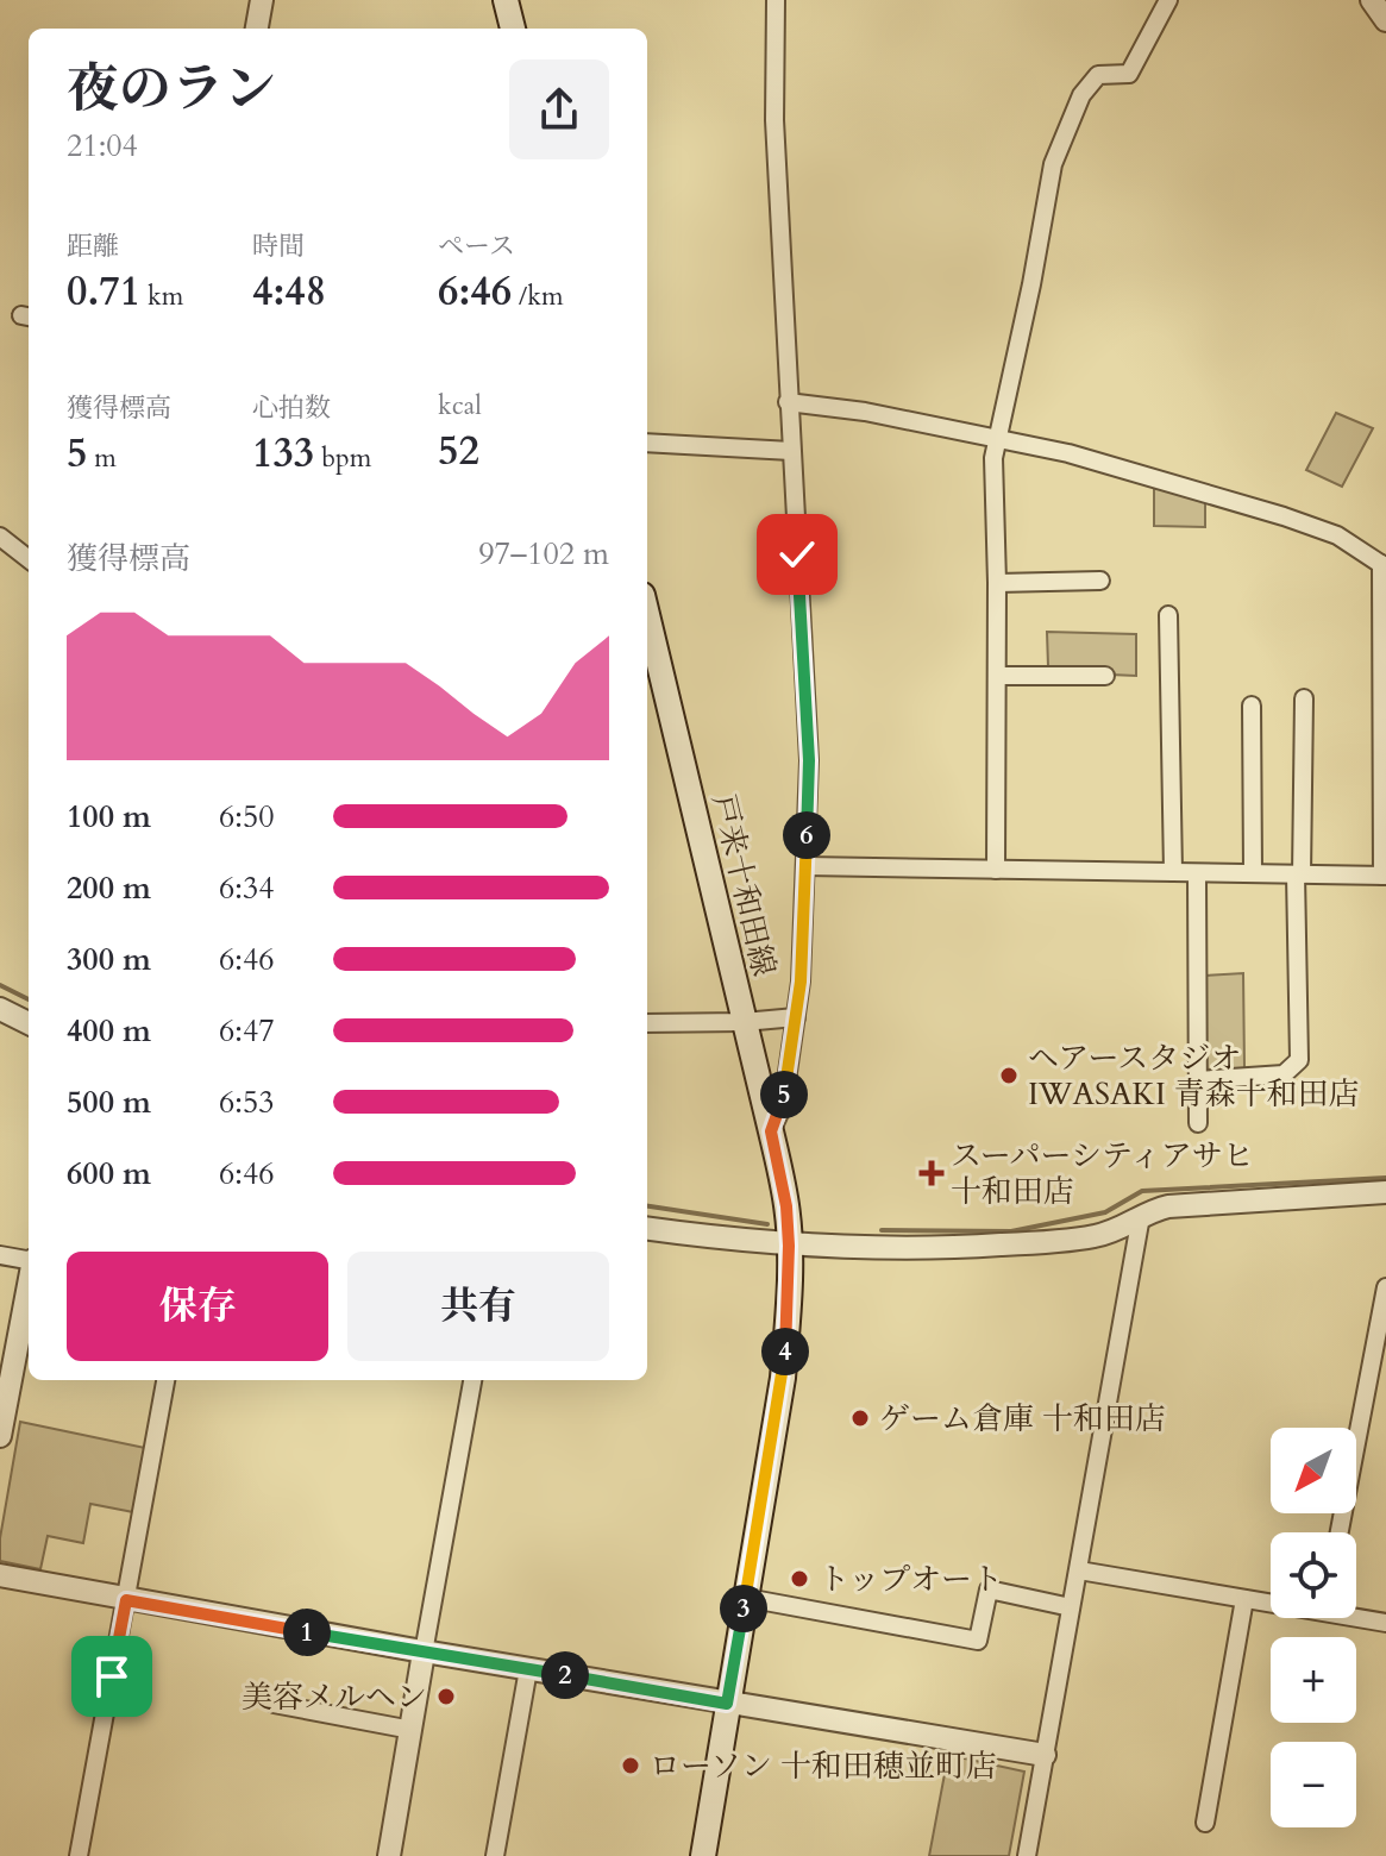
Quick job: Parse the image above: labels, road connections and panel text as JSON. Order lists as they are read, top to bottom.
{
  "streets": {
    "main road": ["戸来十和田線"]
  },
  "places": {
    "other": [
      "ヘアースタジオ IWASAKI 青森十和田店",
      "ゲーム倉庫 十和田店",
      "トップオート",
      "美容メルヘン",
      "ローソン 十和田穂並町店"
    ],
    "health": ["スーパーシティアサヒ 十和田店"]
  },
  "north": "bottom left",
  "page": {
    "heading": ["夜のラン", "21:04"],
    "stats": [
      ["距離", "0.71 km"],
      ["時間", "4:48"],
      ["ペース", "6:46 /km"],
      ["獲得標高", "5 m"],
      ["心拍数", "133 bpm"],
      ["kcal", "52"]
    ],
    "chart": ["獲得標高", "97–102 m"],
    "list": [
      {
        "name": "100 m",
        "note": "6:50"
      },
      {
        "name": "200 m",
        "note": "6:34"
      },
      {
        "name": "300 m",
        "note": "6:46"
      },
      {
        "name": "400 m",
        "note": "6:47"
      },
      {
        "name": "500 m",
        "note": "6:53"
      },
      {
        "name": "600 m",
        "note": "6:46"
      }
    ],
    "pins": [
      "6",
      "5",
      "4",
      "3",
      "1",
      "2"
    ],
    "buttons": ["保存", "共有"],
    "map_buttons": ["+", "−"]
  }
}
